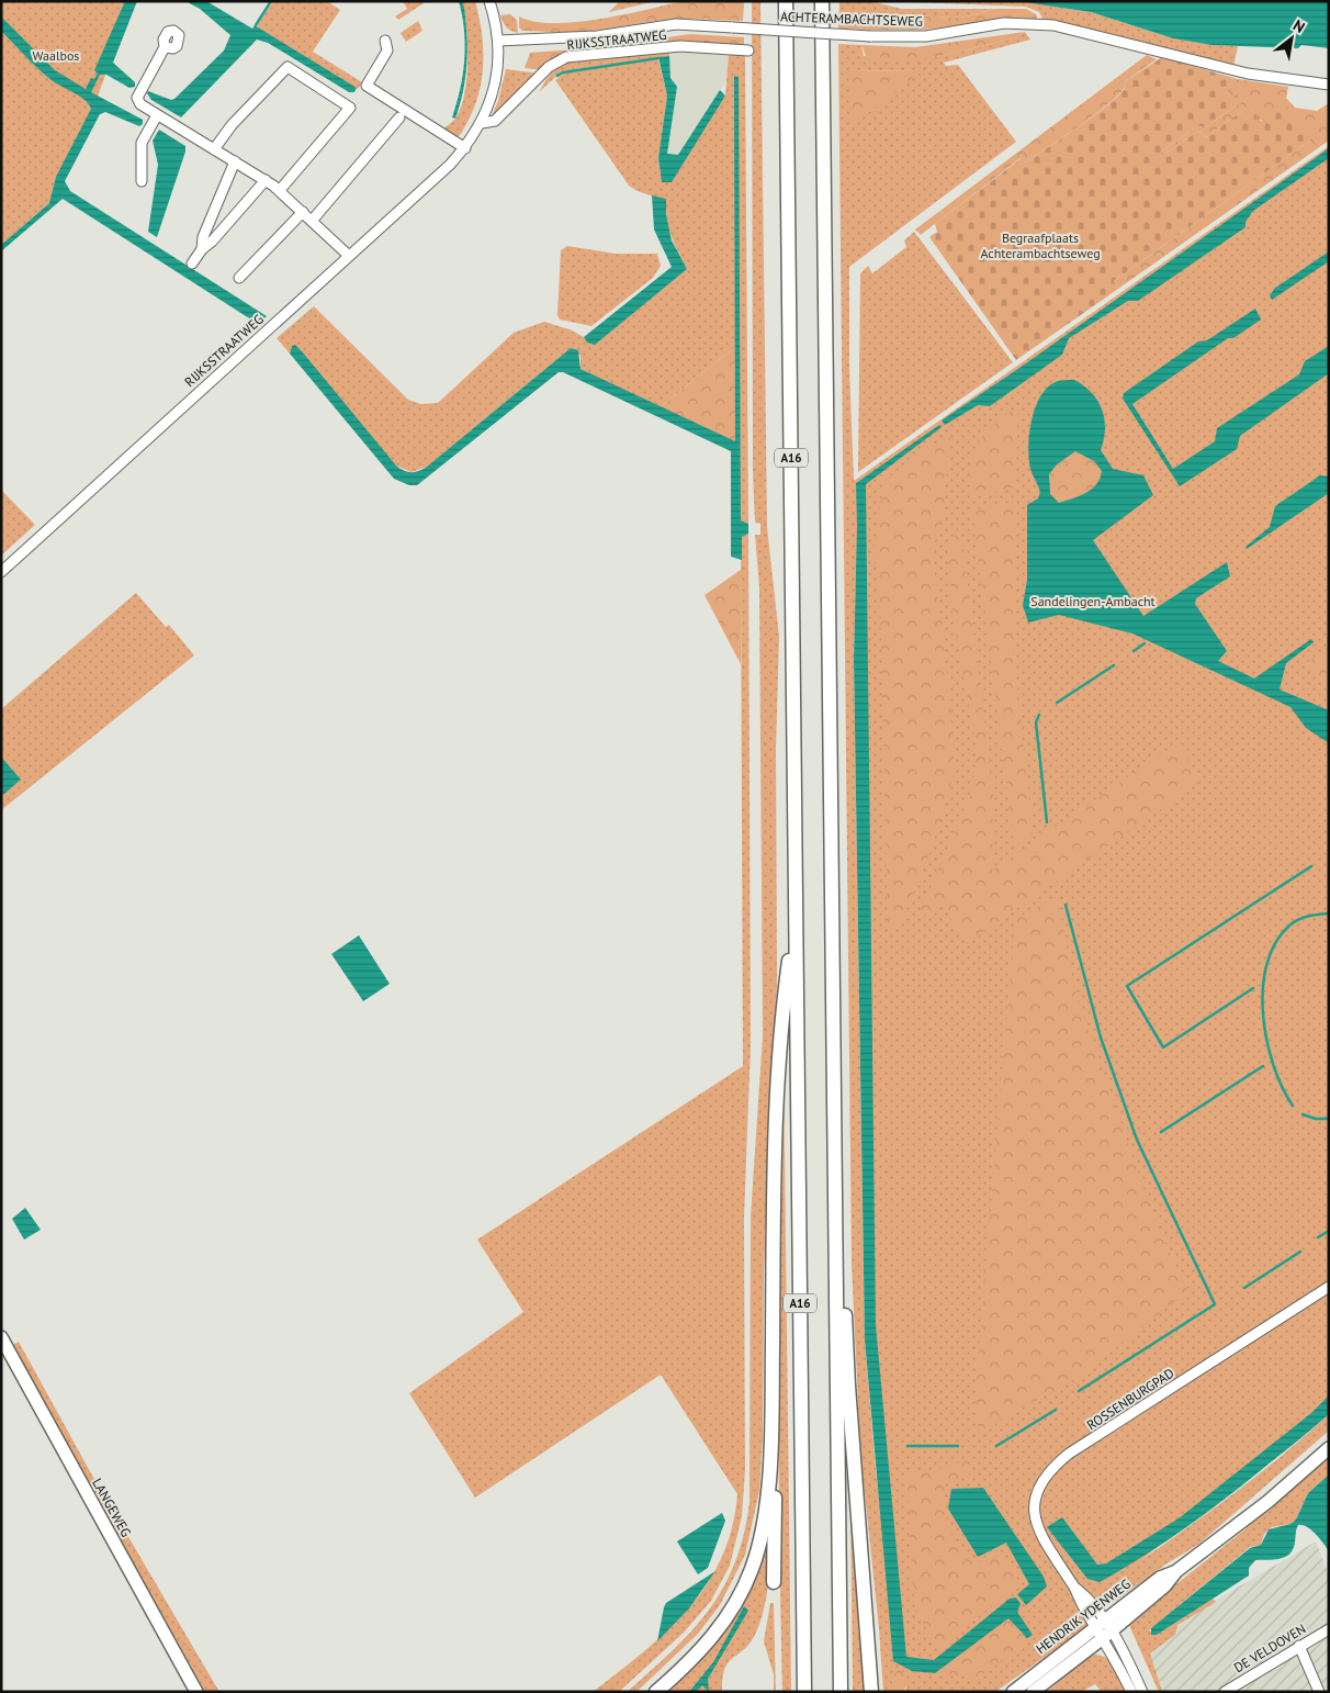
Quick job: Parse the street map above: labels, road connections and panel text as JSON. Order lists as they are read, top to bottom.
{
  "streets": {
    "highway": ["A16"],
    "main road": ["LANGEWEG", "HENDRIK YDENWEG"],
    "street": [
      "ACHTERAMBACHTSEWEG",
      "RIJKSSTRAATWEG",
      "ROSSENBURGPAD",
      "DE VELDOVEN"
    ]
  },
  "crossings": [
    ["ACHTERAMBACHTSEWEG", "RIJKSSTRAATWEG"],
    ["ROSSENBURGPAD", "HENDRIK YDENWEG"]
  ],
  "parks": ["Waalbos", "Begraafplaats Achterambachtseweg", "Sandelingen-Ambacht"],
  "north": "top right"
}
